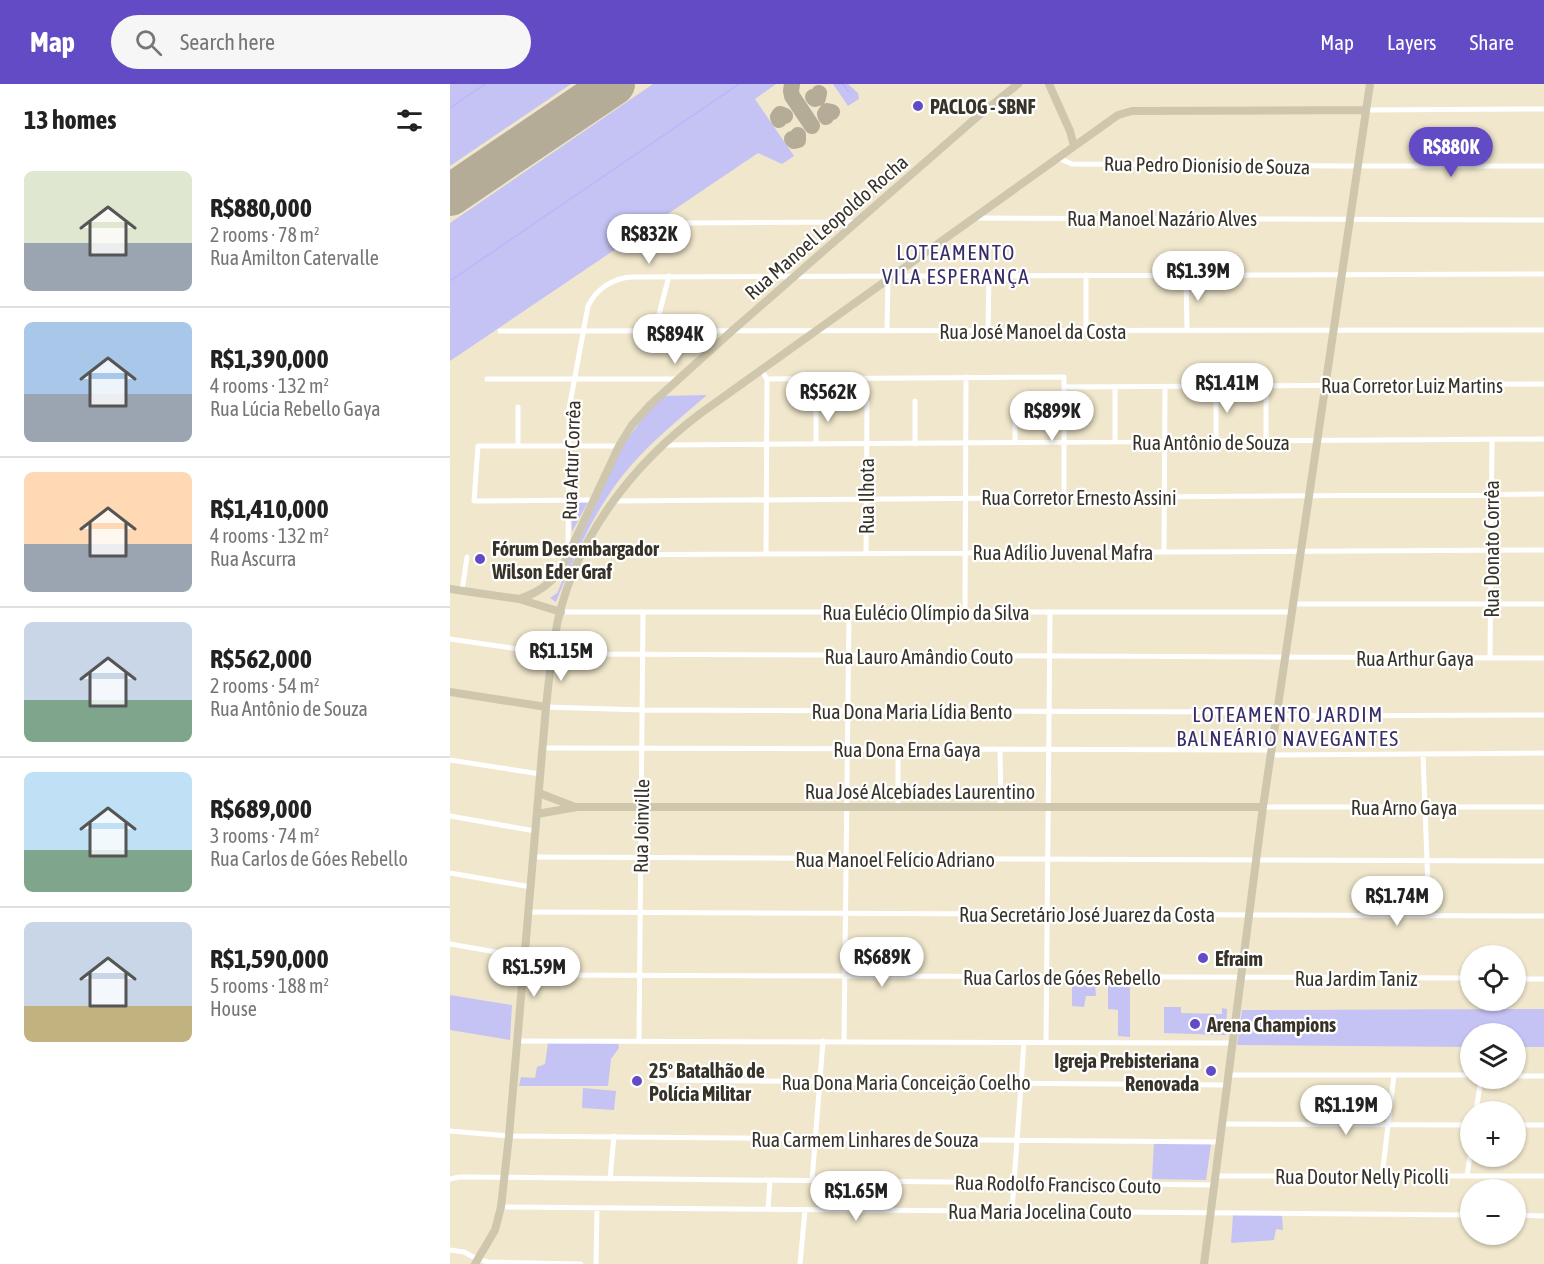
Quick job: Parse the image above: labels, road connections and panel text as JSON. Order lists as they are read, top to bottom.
{
  "streets": {
    "main road": ["Rua Manoel Leopoldo Rocha", "Rua José Alcebíades Laurentino"],
    "street": [
      "Rua Pedro Dionísio de Souza",
      "Rua Manoel Nazário Alves",
      "Rua José Manoel da Costa",
      "Rua Corretor Luiz Martins",
      "Rua Antônio de Souza",
      "Rua Artur Corrêa",
      "Rua Ilhota",
      "Rua Corretor Ernesto Assini",
      "Rua Donato Corrêa",
      "Rua Adílio Juvenal Mafra",
      "Rua Eulécio Olímpio da Silva",
      "Rua Lauro Amândio Couto",
      "Rua Arthur Gaya",
      "Rua Dona Maria Lídia Bento",
      "Rua Dona Erna Gaya",
      "Rua Arno Gaya",
      "Rua Joinville",
      "Rua Manoel Felício Adriano",
      "Rua Secretário José Juarez da Costa",
      "Rua Carlos de Góes Rebello",
      "Rua Jardim Taniz",
      "Rua Dona Maria Conceição Coelho",
      "Rua Carmem Linhares de Souza",
      "Rua Doutor Nelly Picolli",
      "Rua Rodolfo Francisco Couto",
      "Rua Maria Jocelina Couto"
    ]
  },
  "crossings": [
    ["Rua Manoel Leopoldo Rocha", "Rua José Manoel da Costa"],
    ["Rua Manoel Leopoldo Rocha", "Rua Artur Corrêa"],
    ["Rua José Manoel da Costa", "Rua Artur Corrêa"],
    ["Rua Antônio de Souza", "Rua Ilhota"],
    ["Rua Antônio de Souza", "Rua Donato Corrêa"],
    ["Rua Ilhota", "Rua Corretor Ernesto Assini"],
    ["Rua Ilhota", "Rua Adílio Juvenal Mafra"],
    ["Rua Corretor Ernesto Assini", "Rua Donato Corrêa"],
    ["Rua Donato Corrêa", "Rua Adílio Juvenal Mafra"],
    ["Rua Donato Corrêa", "Rua Eulécio Olímpio da Silva"],
    ["Rua Donato Corrêa", "Rua Arthur Gaya"],
    ["Rua Eulécio Olímpio da Silva", "Rua Joinville"],
    ["Rua Lauro Amândio Couto", "Rua Arthur Gaya"],
    ["Rua Lauro Amândio Couto", "Rua Joinville"],
    ["Rua Dona Maria Lídia Bento", "Rua Joinville"],
    ["Rua Dona Erna Gaya", "Rua Joinville"],
    ["Rua José Alcebíades Laurentino", "Rua Arno Gaya"],
    ["Rua José Alcebíades Laurentino", "Rua Joinville"],
    ["Rua Joinville", "Rua Manoel Felício Adriano"],
    ["Rua Joinville", "Rua Secretário José Juarez da Costa"],
    ["Rua Joinville", "Rua Carlos de Góes Rebello"],
    ["Rua Carlos de Góes Rebello", "Rua Jardim Taniz"]
  ],
  "districts": ["LOTEAMENTO VILA ESPERANÇA", "LOTEAMENTO JARDIM BALNEÁRIO NAVEGANTES"],
  "places": [
    "PACLOG - SBNF",
    "Fórum Desembargador Wilson Eder Graf",
    "Efraim",
    "Arena Champions",
    "Igreja Prebisteriana Renovada",
    "25º Batalhão de Polícia Militar"
  ],
  "page": {
    "header": "Map",
    "search": "Search here",
    "nav": ["Map", "Layers", "Share"],
    "heading": "13 homes",
    "price": [
      "R$880K",
      "R$832K",
      "R$1.39M",
      "R$894K",
      "R$1.41M",
      "R$562K",
      "R$899K",
      "R$1.15M",
      "R$1.74M",
      "R$689K",
      "R$1.59M",
      "R$1.19M",
      "R$1.65M"
    ],
    "list": [
      {
        "name": "R$880,000",
        "note": "2 rooms · 78 m² · Rua Amilton Catervalle"
      },
      {
        "name": "R$1,390,000",
        "note": "4 rooms · 132 m² · Rua Lúcia Rebello Gaya"
      },
      {
        "name": "R$1,410,000",
        "note": "4 rooms · 132 m² · Rua Ascurra"
      },
      {
        "name": "R$562,000",
        "note": "2 rooms · 54 m² · Rua Antônio de Souza"
      },
      {
        "name": "R$689,000",
        "note": "3 rooms · 74 m² · Rua Carlos de Góes Rebello"
      },
      {
        "name": "R$1,590,000",
        "note": "5 rooms · 188 m² · House"
      }
    ],
    "map_buttons": ["+", "−"]
  }
}
